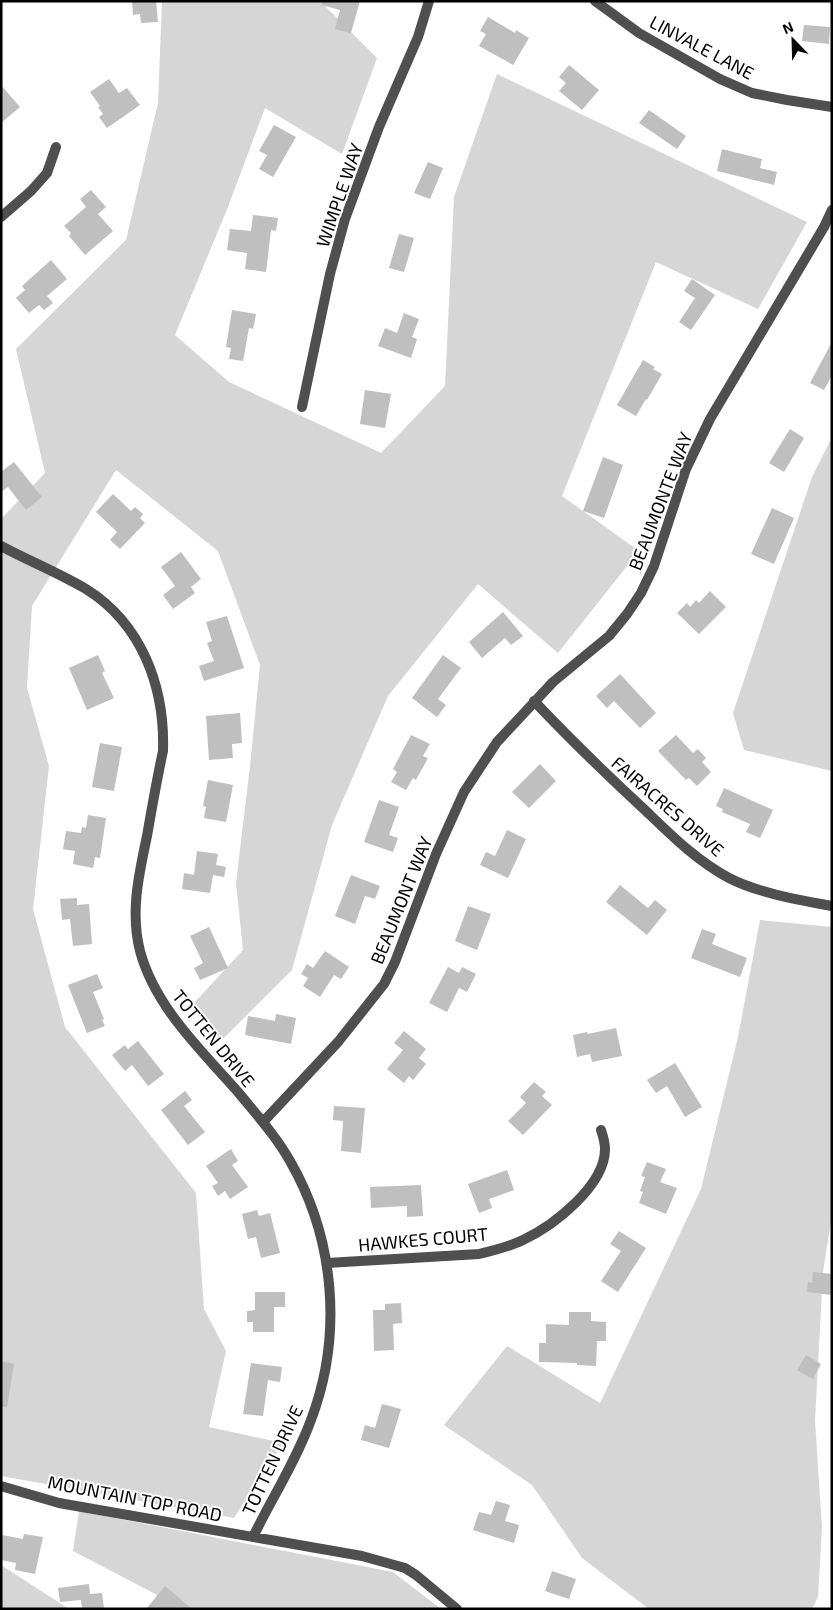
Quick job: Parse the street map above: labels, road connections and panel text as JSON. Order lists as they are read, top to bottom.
{
  "streets": {
    "street": [
      "LINVALE LANE",
      "WIMPLE WAY",
      "BEAUMONTE WAY",
      "FAIRACRES DRIVE",
      "BEAUMONT WAY",
      "TOTTEN DRIVE",
      "HAWKES COURT",
      "MOUNTAIN TOP ROAD"
    ]
  },
  "crossings": [
    ["BEAUMONTE WAY", "FAIRACRES DRIVE"],
    ["BEAUMONTE WAY", "BEAUMONT WAY"],
    ["FAIRACRES DRIVE", "BEAUMONT WAY"],
    ["BEAUMONT WAY", "TOTTEN DRIVE"],
    ["TOTTEN DRIVE", "HAWKES COURT"],
    ["TOTTEN DRIVE", "MOUNTAIN TOP ROAD"]
  ],
  "north": "top left"
}
